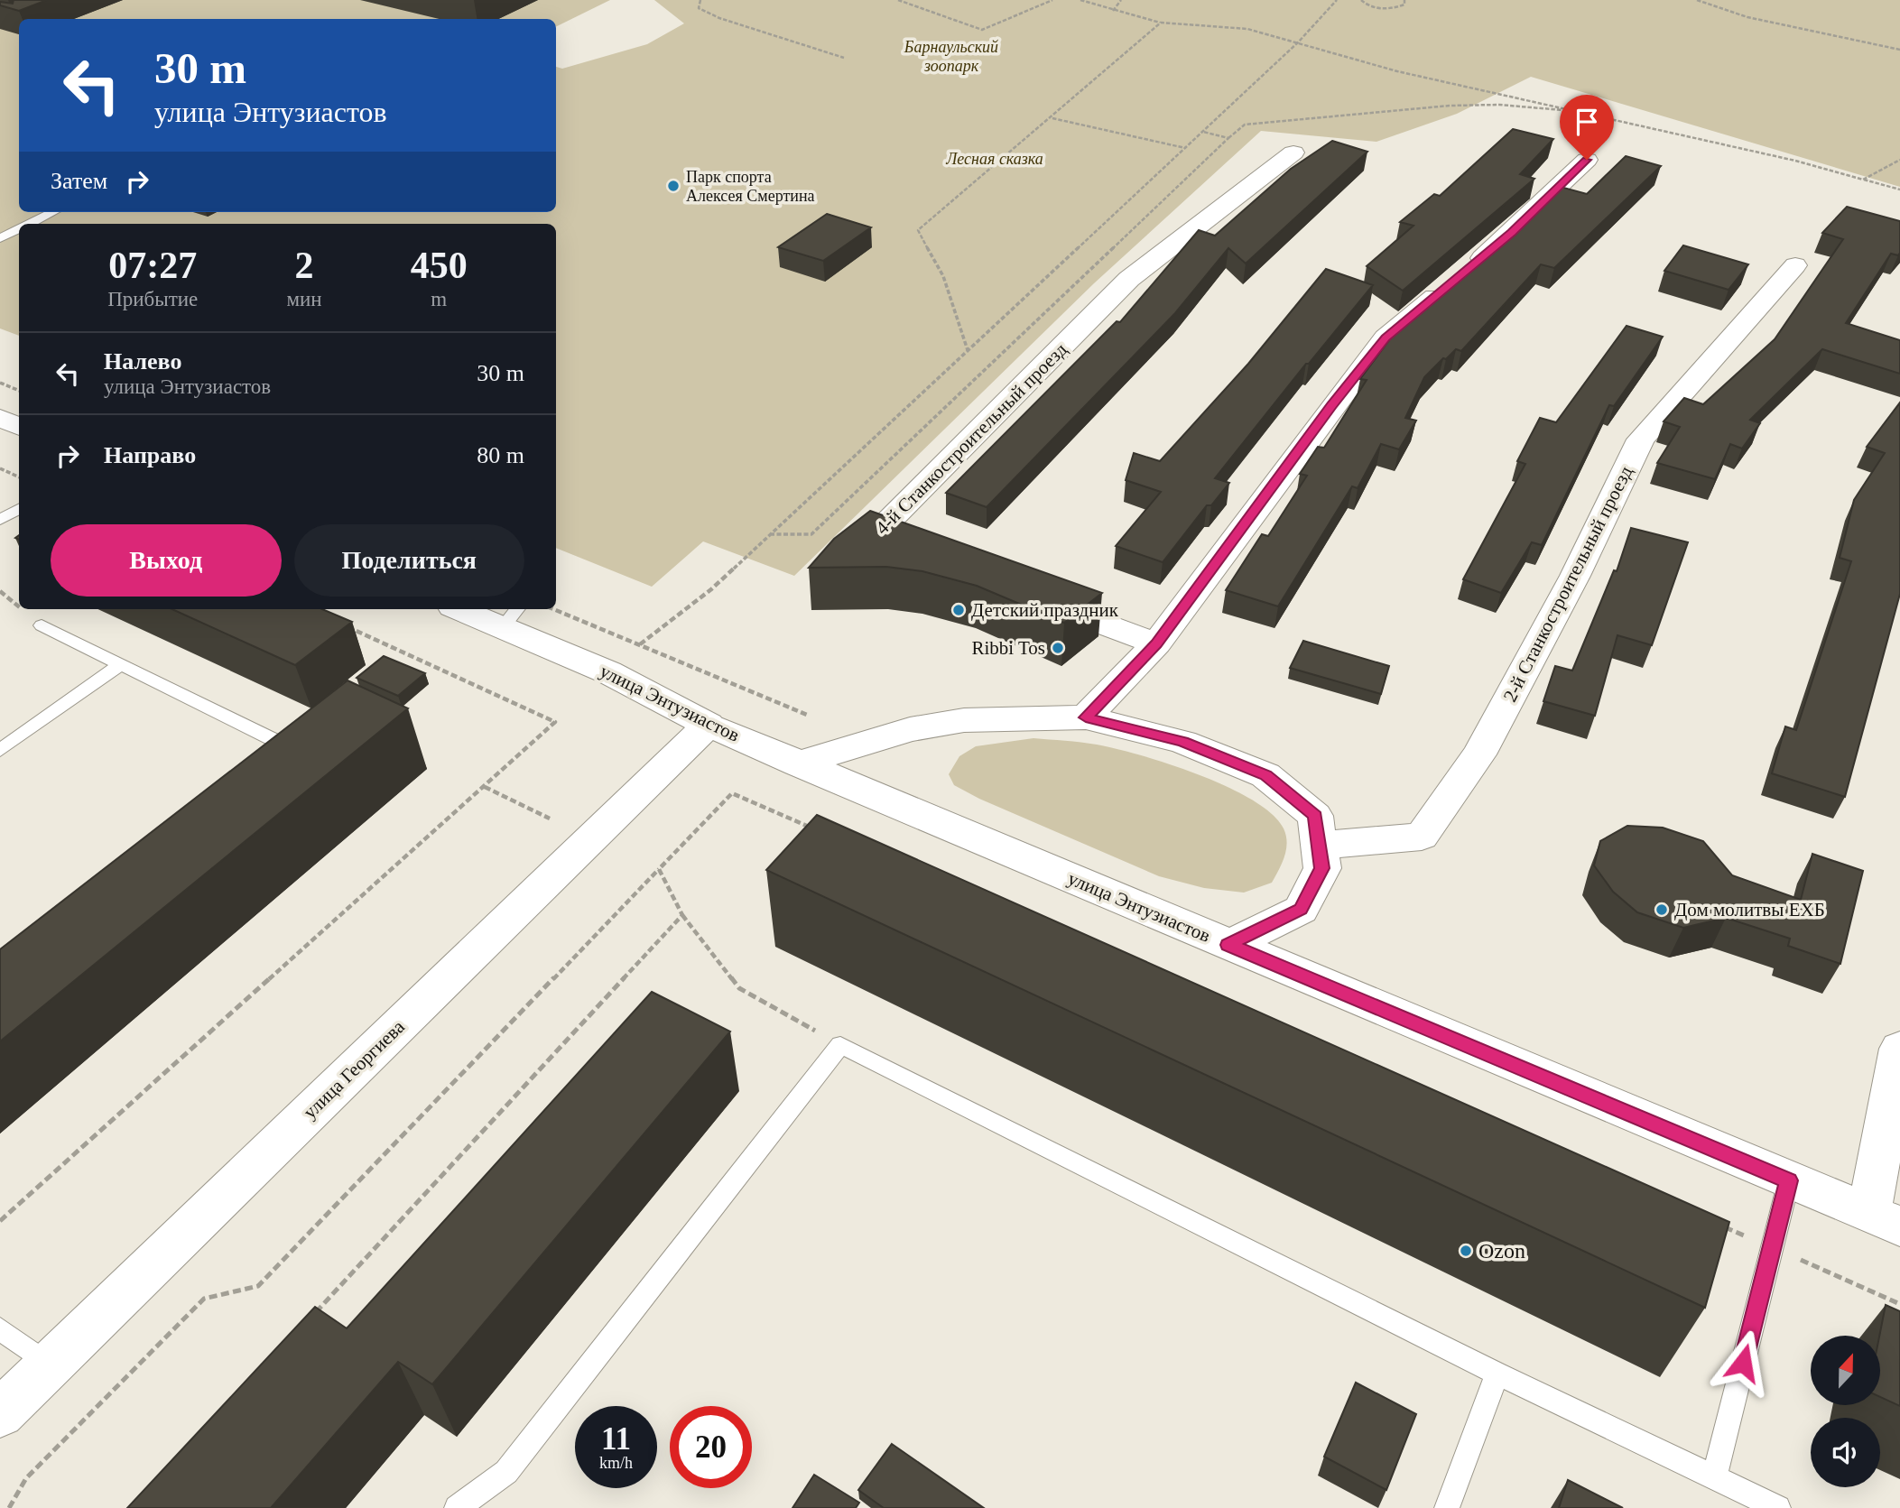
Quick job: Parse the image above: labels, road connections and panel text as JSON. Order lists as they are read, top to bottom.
{
  "streets": {
    "street": [
      "4-й Станкостроительный проезд",
      "2-й Станкостроительный проезд",
      "улица Энтузиастов",
      "улица Георгиева"
    ]
  },
  "crossings": [
    ["улица Энтузиастов", "улица Георгиева"]
  ],
  "parks": ["Барнаульский зоопарк", "Лесная сказка"],
  "places": [
    "Парк спорта Алексея Смертина",
    "Детский праздник",
    "Ribbi Tos",
    "Дом молитвы ЕХБ",
    "Ozon"
  ],
  "north": "top",
  "page": {
    "turn": ["30 m", "улица Энтузиастов"],
    "then": "Затем",
    "eta": [
      "07:27",
      "Прибытие",
      "2",
      "мин",
      "450",
      "m"
    ],
    "list": [
      {
        "name": "Налево",
        "note": "улица Энтузиастов",
        "value": "30 m"
      },
      {
        "name": "Направо",
        "value": "80 m"
      }
    ],
    "buttons": ["Выход", "Поделиться"],
    "speed": "11 km/h",
    "limit": "20"
  }
}
